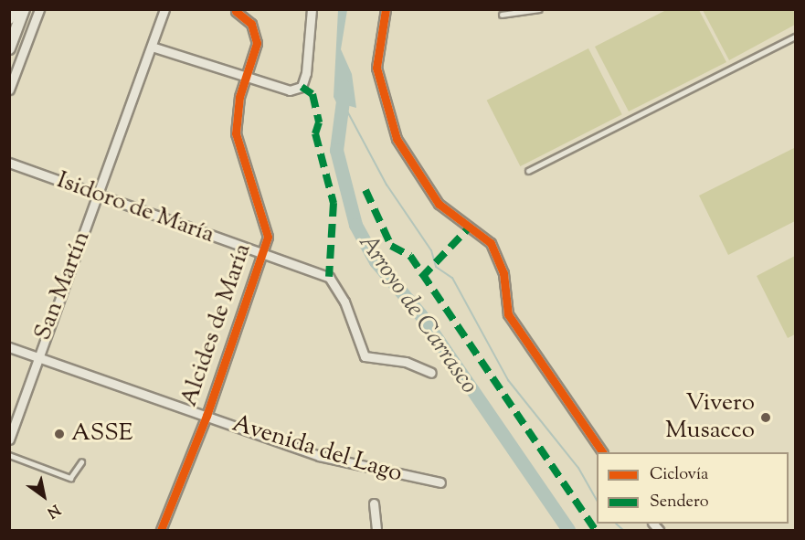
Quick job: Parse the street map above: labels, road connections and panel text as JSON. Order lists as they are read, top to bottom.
{
  "streets": {
    "street": [
      "Isidoro de María",
      "San Martín",
      "Alcides de María",
      "Avenida del Lago"
    ]
  },
  "crossings": [
    ["Isidoro de María", "San Martín"],
    ["Isidoro de María", "Alcides de María"],
    ["San Martín", "Avenida del Lago"],
    ["Alcides de María", "Avenida del Lago"]
  ],
  "water": ["Arroyo de Carrasco"],
  "places": ["Vivero Musacco", "ASSE"],
  "legend": ["Ciclovía", "Sendero"],
  "north": "bottom right"
}
